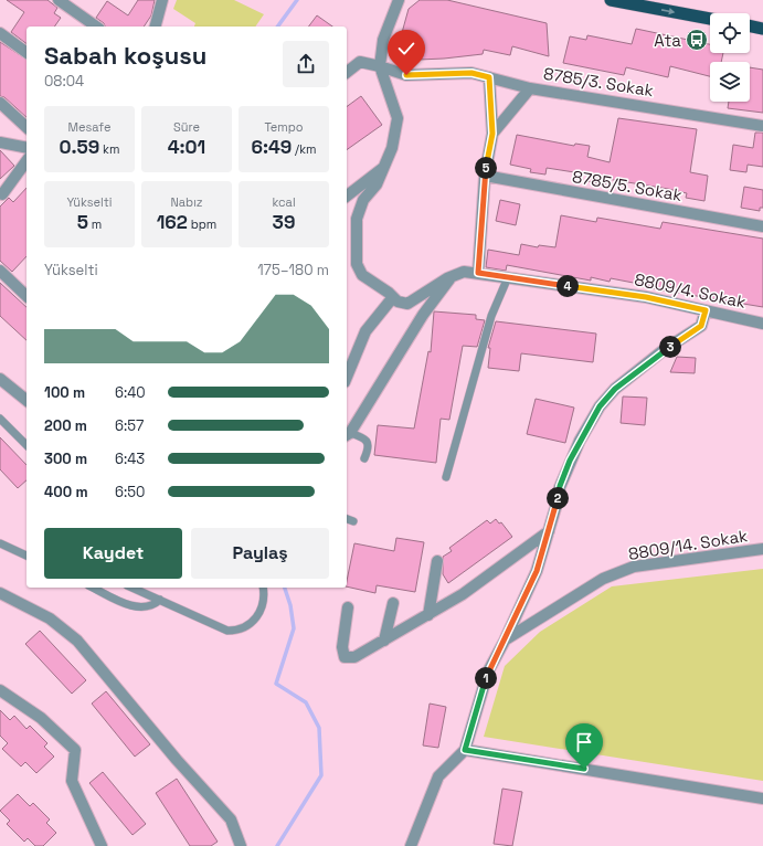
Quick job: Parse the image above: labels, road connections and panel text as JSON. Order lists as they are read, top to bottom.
{
  "streets": {
    "street": [
      "8785/3. Sokak",
      "8785/5. Sokak",
      "8809/4. Sokak",
      "8809/14. Sokak"
    ]
  },
  "crossings": [
    ["8785/3. Sokak", "8785/5. Sokak"],
    ["8785/3. Sokak", "8809/4. Sokak"]
  ],
  "places": {
    "bus stop": ["Ata"]
  },
  "page": {
    "heading": ["Sabah koşusu", "08:04"],
    "stats": [
      ["Mesafe", "0.59 km"],
      ["Süre", "4:01"],
      ["Tempo", "6:49 /km"],
      ["Yükselti", "5 m"],
      ["Nabız", "162 bpm"],
      ["kcal", "39"]
    ],
    "pins": [
      "5",
      "4",
      "3",
      "2",
      "1"
    ],
    "chart": ["Yükselti", "175–180 m"],
    "list": [
      {
        "name": "100 m",
        "note": "6:40"
      },
      {
        "name": "200 m",
        "note": "6:57"
      },
      {
        "name": "300 m",
        "note": "6:43"
      },
      {
        "name": "400 m",
        "note": "6:50"
      }
    ],
    "buttons": ["Kaydet", "Paylaş"]
  }
}
